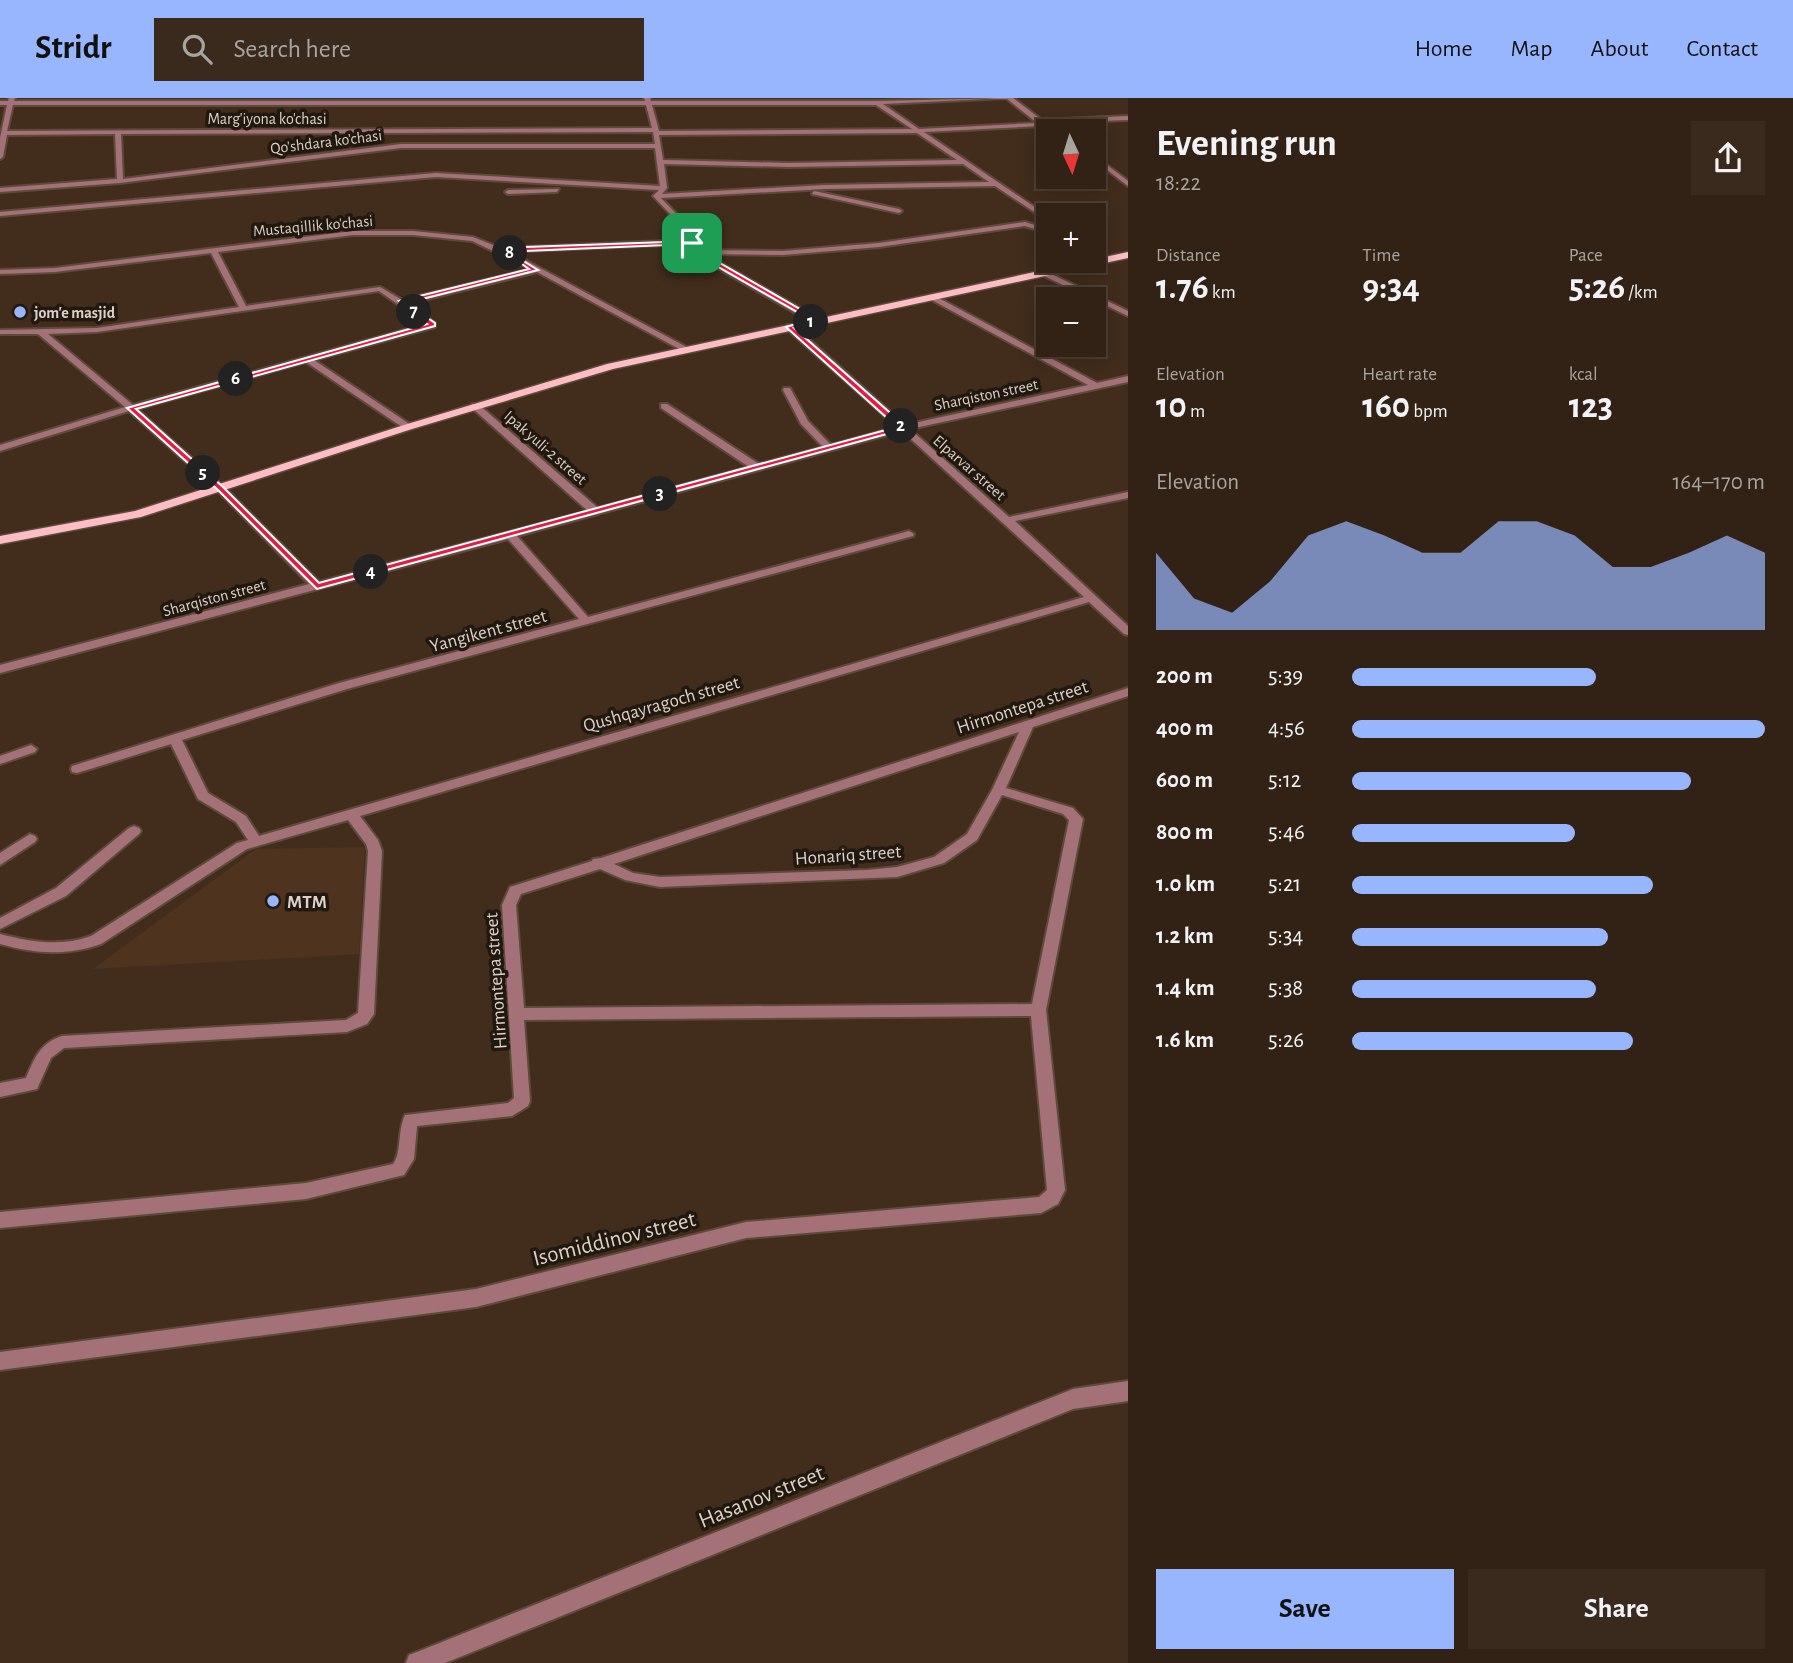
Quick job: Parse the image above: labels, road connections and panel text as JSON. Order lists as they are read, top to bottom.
{
  "streets": {
    "street": [
      "Marg'iyona ko'chasi",
      "Qo'shdara ko'chasi",
      "Mustaqillik ko'chasi",
      "Sharqiston street",
      "Ipak yuli-2 street",
      "Elparvar street",
      "Yangikent street",
      "Qushqayragoch street",
      "Hirmontepa street",
      "Honariq street",
      "Isomiddinov street",
      "Hasanov street"
    ]
  },
  "crossings": [
    ["Sharqiston street", "Ipak yuli-2 street"],
    ["Sharqiston street", "Elparvar street"],
    ["Elparvar street", "Qushqayragoch street"],
    ["Hirmontepa street", "Honariq street"]
  ],
  "places": ["jom'e masjid", "MTM"],
  "north": "bottom",
  "page": {
    "header": "Stridr",
    "search": "Search here",
    "nav": [
      "Home",
      "Map",
      "About",
      "Contact"
    ],
    "heading": ["Evening run", "18:22"],
    "map_buttons": ["+", "−"],
    "stats": [
      ["Distance", "1.76 km"],
      ["Time", "9:34"],
      ["Pace", "5:26 /km"],
      ["Elevation", "10 m"],
      ["Heart rate", "160 bpm"],
      ["kcal", "123"]
    ],
    "pins": [
      "8",
      "7",
      "1",
      "6",
      "2",
      "5",
      "3",
      "4"
    ],
    "chart": ["Elevation", "164–170 m"],
    "list": [
      {
        "name": "200 m",
        "note": "5:39"
      },
      {
        "name": "400 m",
        "note": "4:56"
      },
      {
        "name": "600 m",
        "note": "5:12"
      },
      {
        "name": "800 m",
        "note": "5:46"
      },
      {
        "name": "1.0 km",
        "note": "5:21"
      },
      {
        "name": "1.2 km",
        "note": "5:34"
      },
      {
        "name": "1.4 km",
        "note": "5:38"
      },
      {
        "name": "1.6 km",
        "note": "5:26"
      }
    ],
    "buttons": ["Save", "Share"]
  }
}
